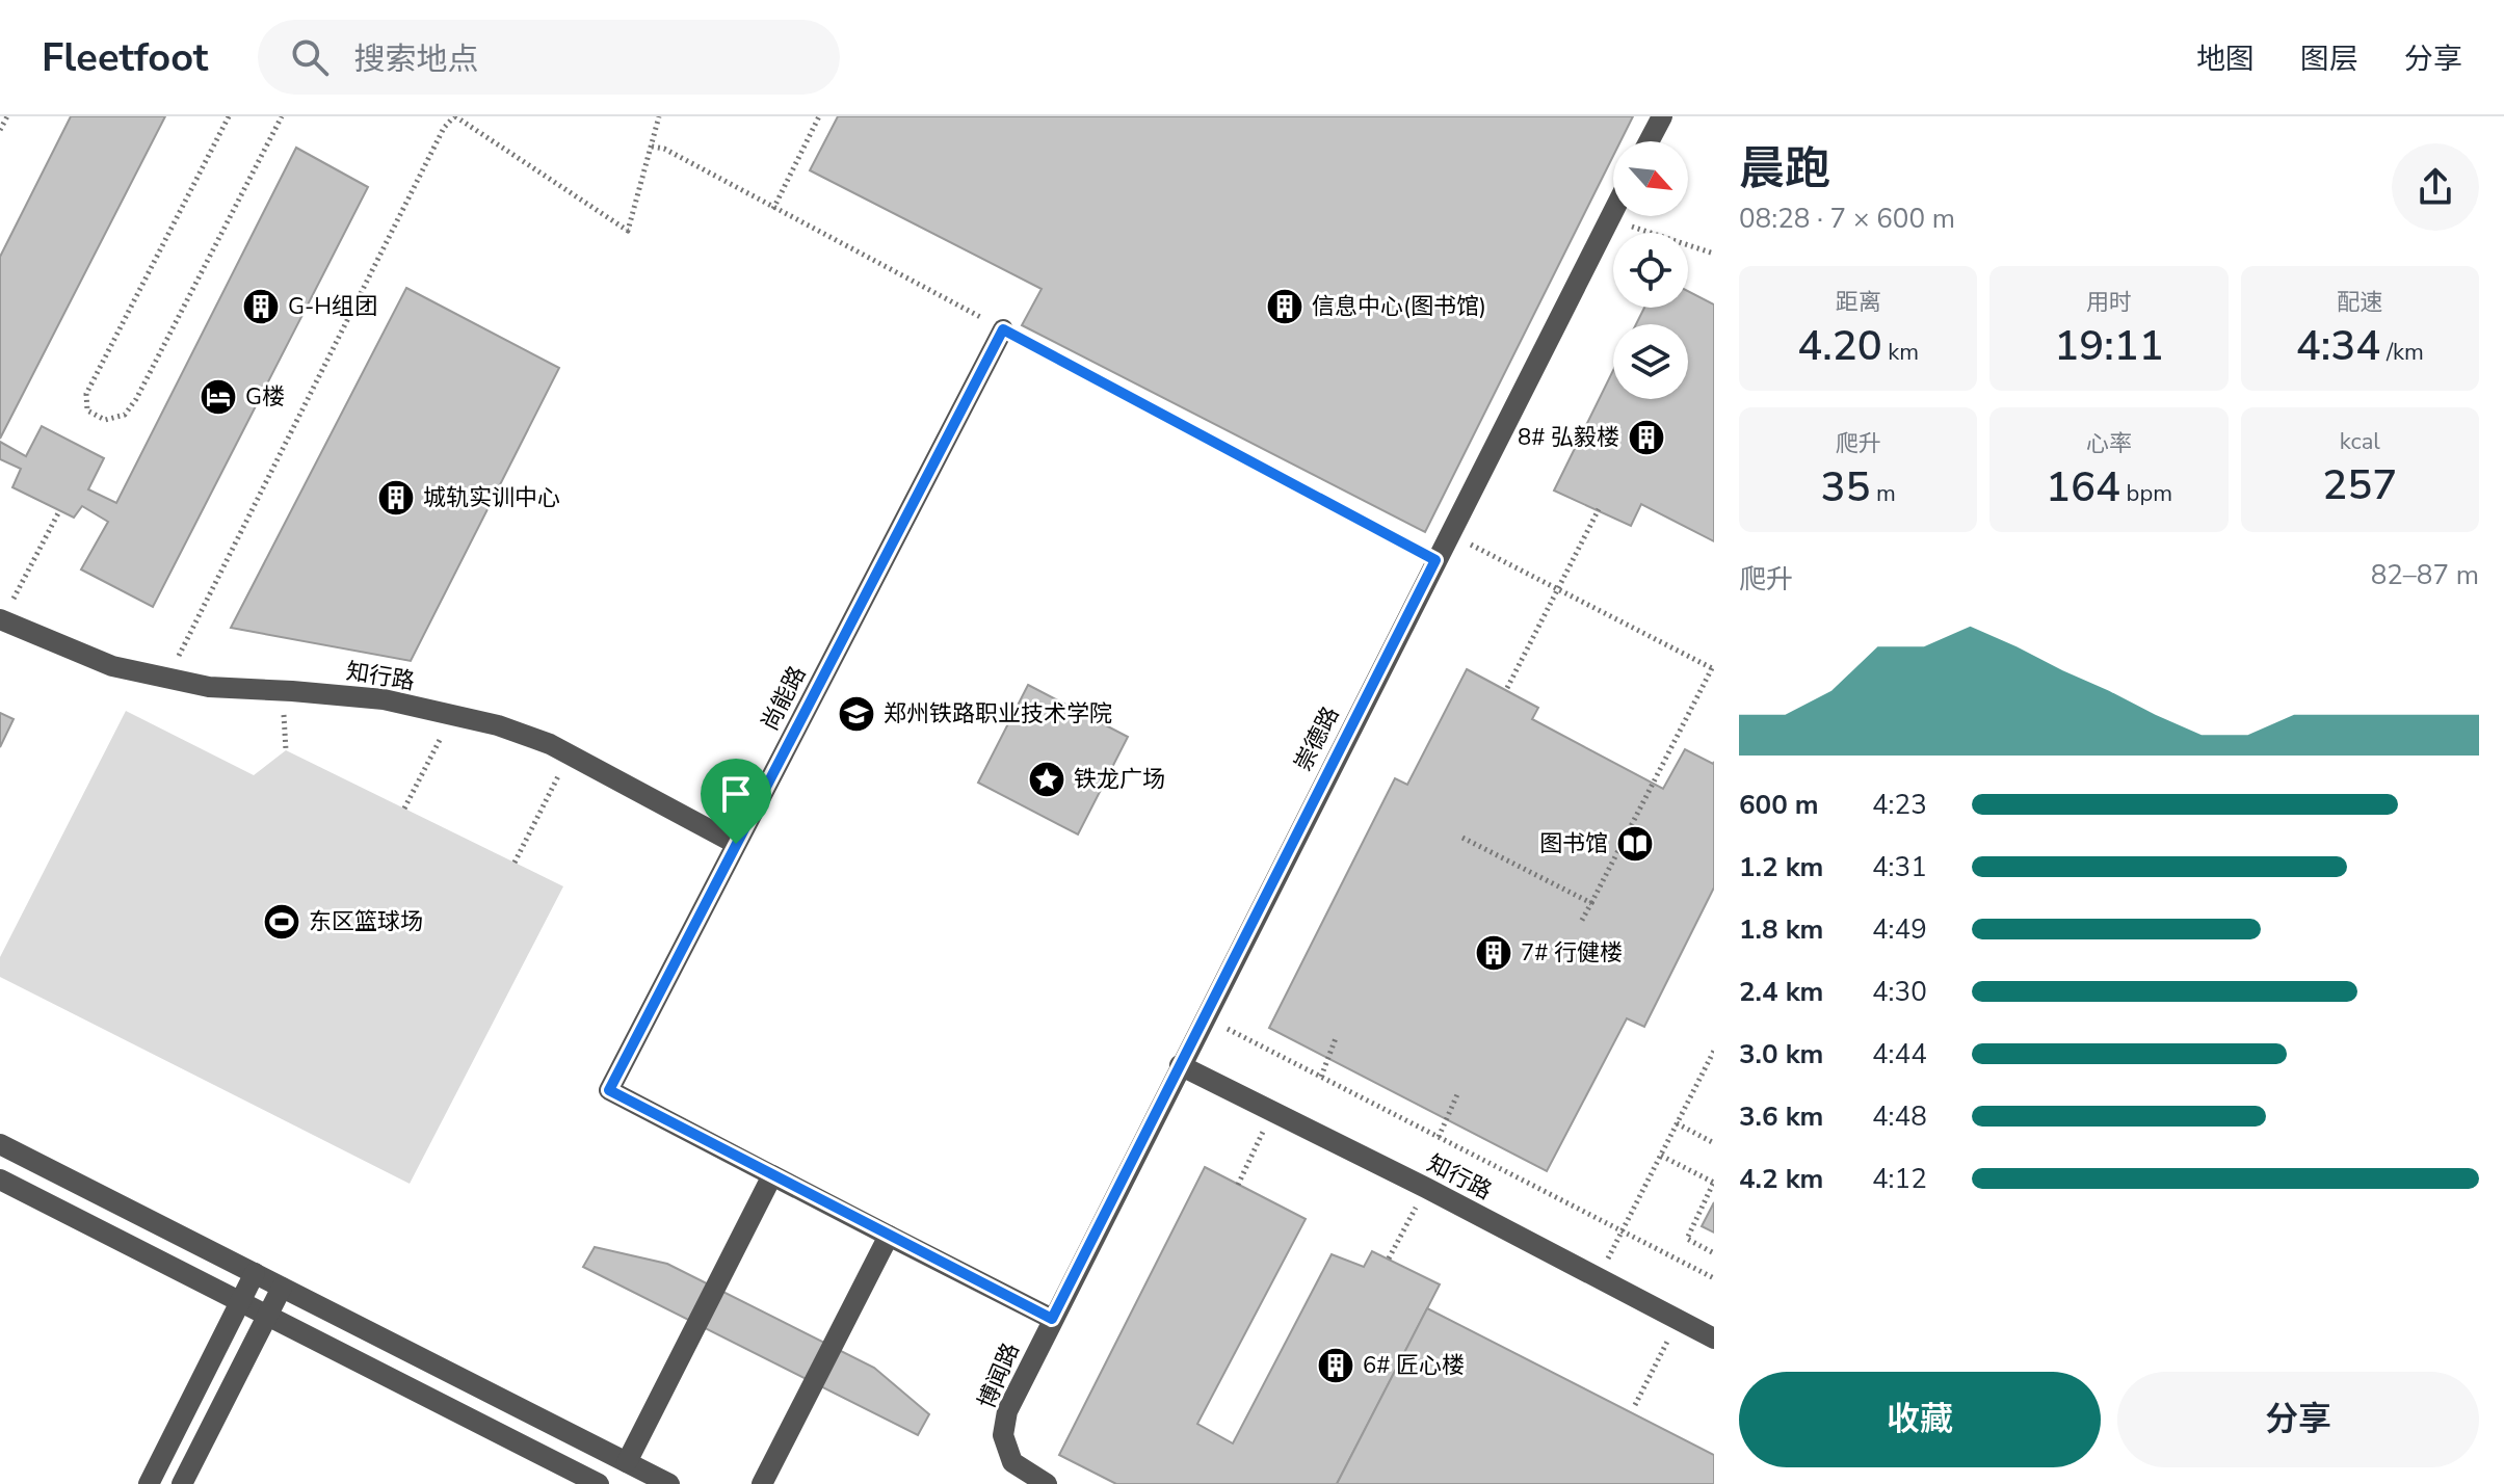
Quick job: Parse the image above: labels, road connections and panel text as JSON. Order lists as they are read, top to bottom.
{
  "streets": {
    "street": [
      "知行路",
      "尚能路",
      "崇德路",
      "博闻路"
    ]
  },
  "crossings": [
    ["知行路", "尚能路"],
    ["知行路", "崇德路"],
    ["崇德路", "博闻路"]
  ],
  "places": {
    "building": [
      "G-H组团",
      "信息中心(图书馆)",
      "8# 弘毅楼",
      "城轨实训中心",
      "7# 行健楼",
      "6# 匠心楼"
    ],
    "hotel": ["G楼"],
    "school or university": ["郑州铁路职业技术学院"],
    "place": ["铁龙广场"],
    "library": ["图书馆"],
    "sports": ["东区篮球场"]
  },
  "north": "bottom right",
  "page": {
    "header": "Fleetfoot",
    "search": "搜索地点",
    "nav": ["地图", "图层", "分享"],
    "heading": ["晨跑", "08:28 · 7 × 600 m"],
    "stats": [
      ["距离", "4.20 km"],
      ["用时", "19:11"],
      ["配速", "4:34 /km"],
      ["爬升", "35 m"],
      ["心率", "164 bpm"],
      ["kcal", "257"]
    ],
    "chart": ["爬升", "82–87 m"],
    "list": [
      {
        "name": "600 m",
        "note": "4:23"
      },
      {
        "name": "1.2 km",
        "note": "4:31"
      },
      {
        "name": "1.8 km",
        "note": "4:49"
      },
      {
        "name": "2.4 km",
        "note": "4:30"
      },
      {
        "name": "3.0 km",
        "note": "4:44"
      },
      {
        "name": "3.6 km",
        "note": "4:48"
      },
      {
        "name": "4.2 km",
        "note": "4:12"
      }
    ],
    "buttons": ["收藏", "分享"]
  }
}
